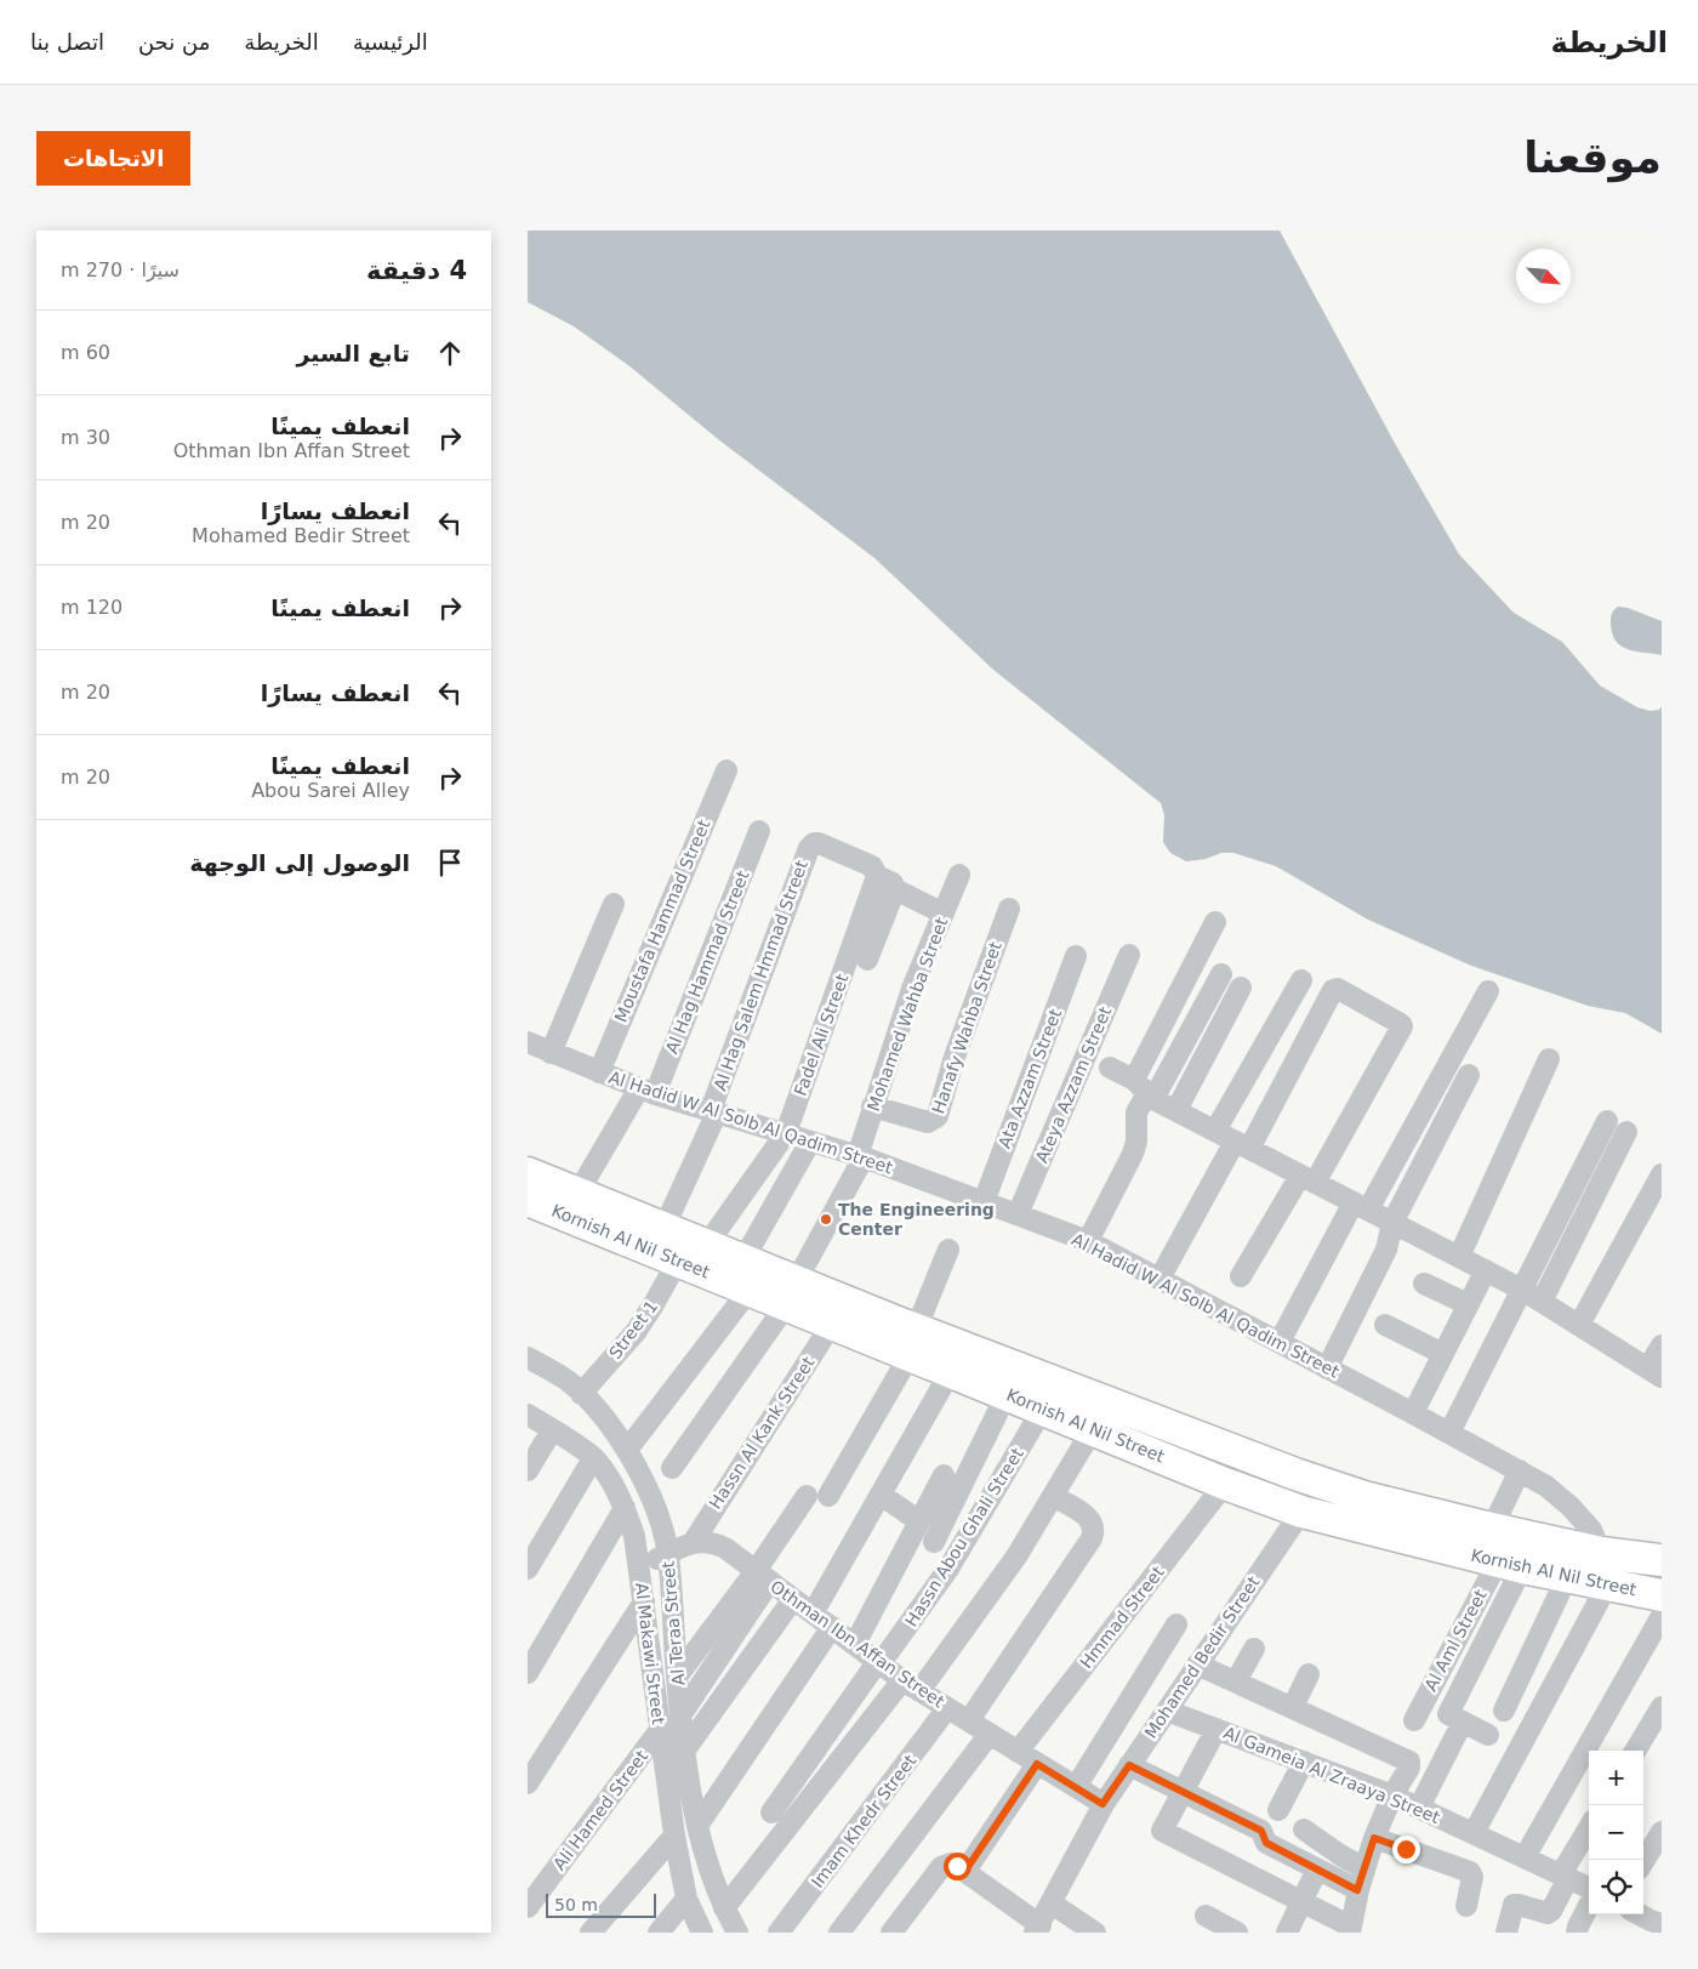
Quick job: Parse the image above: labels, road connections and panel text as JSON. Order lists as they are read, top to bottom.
{
  "streets": {
    "highway": ["Kornish Al Nil Street"],
    "street": [
      "Moustafa Hammad Street",
      "Al Hag Hammad Street",
      "Al Hag Salem Hmmad Street",
      "Mohamed Wahba Street",
      "Hanafy Wahba Street",
      "Fadel Ali Street",
      "Ata Azzam Street",
      "Ateya Azzam Street",
      "Al Hadid W Al Solb Al Qadim Street",
      "Street 1",
      "Hassn Al Kank Street",
      "Hassn Abou Ghali Street",
      "Hmmad Street",
      "Al Teraa Street",
      "Al Aml Street",
      "Othman Ibn Affan Street",
      "Al Makawi Street",
      "Mohamed Bedir Street",
      "Al Gameia Al Zraaya Street",
      "Ali Hamed Street",
      "Imam Khedr Street"
    ]
  },
  "crossings": [
    ["Moustafa Hammad Street", "Al Hadid W Al Solb Al Qadim Street"],
    ["Al Hag Hammad Street", "Al Hadid W Al Solb Al Qadim Street"],
    ["Al Hag Hammad Street", "Kornish Al Nil Street"],
    ["Al Hag Salem Hmmad Street", "Fadel Ali Street"],
    ["Al Hag Salem Hmmad Street", "Al Hadid W Al Solb Al Qadim Street"],
    ["Al Hag Salem Hmmad Street", "Kornish Al Nil Street"],
    ["Mohamed Wahba Street", "Hanafy Wahba Street"],
    ["Mohamed Wahba Street", "Al Hadid W Al Solb Al Qadim Street"],
    ["Mohamed Wahba Street", "Kornish Al Nil Street"],
    ["Fadel Ali Street", "Al Hadid W Al Solb Al Qadim Street"],
    ["Fadel Ali Street", "Kornish Al Nil Street"],
    ["Ata Azzam Street", "Al Hadid W Al Solb Al Qadim Street"],
    ["Ateya Azzam Street", "Al Hadid W Al Solb Al Qadim Street"],
    ["Al Hadid W Al Solb Al Qadim Street", "Kornish Al Nil Street"],
    ["Kornish Al Nil Street", "Street 1"],
    ["Kornish Al Nil Street", "Hassn Al Kank Street"],
    ["Kornish Al Nil Street", "Hassn Abou Ghali Street"],
    ["Kornish Al Nil Street", "Hmmad Street"],
    ["Kornish Al Nil Street", "Al Aml Street"],
    ["Kornish Al Nil Street", "Mohamed Bedir Street"],
    ["Street 1", "Al Teraa Street"],
    ["Hassn Al Kank Street", "Othman Ibn Affan Street"],
    ["Hassn Abou Ghali Street", "Othman Ibn Affan Street"],
    ["Hmmad Street", "Othman Ibn Affan Street"],
    ["Othman Ibn Affan Street", "Mohamed Bedir Street"],
    ["Othman Ibn Affan Street", "Imam Khedr Street"],
    ["Al Makawi Street", "Ali Hamed Street"],
    ["Mohamed Bedir Street", "Al Gameia Al Zraaya Street"]
  ],
  "places": ["The Engineering Center"],
  "scale_bar": "50 m",
  "north": "bottom right",
  "page": {
    "header": "الخريطة",
    "nav": [
      "الرئيسية",
      "الخريطة",
      "من نحن",
      "اتصل بنا"
    ],
    "buttons": "الاتجاهات",
    "title": "موقعنا",
    "heading": ["4 دقيقة", "سيرًا · 270 m"],
    "list": [
      ["تابع السير", "60 m"],
      ["انعطف يمينًا", "Othman Ibn Affan Street", "30 m"],
      ["انعطف يسارًا", "Mohamed Bedir Street", "20 m"],
      ["انعطف يمينًا", "120 m"],
      ["انعطف يسارًا", "20 m"],
      ["انعطف يمينًا", "Abou Sarei Alley", "20 m"],
      "الوصول إلى الوجهة"
    ],
    "map_buttons": ["+", "−"],
    "scale": "50 m"
  }
}
